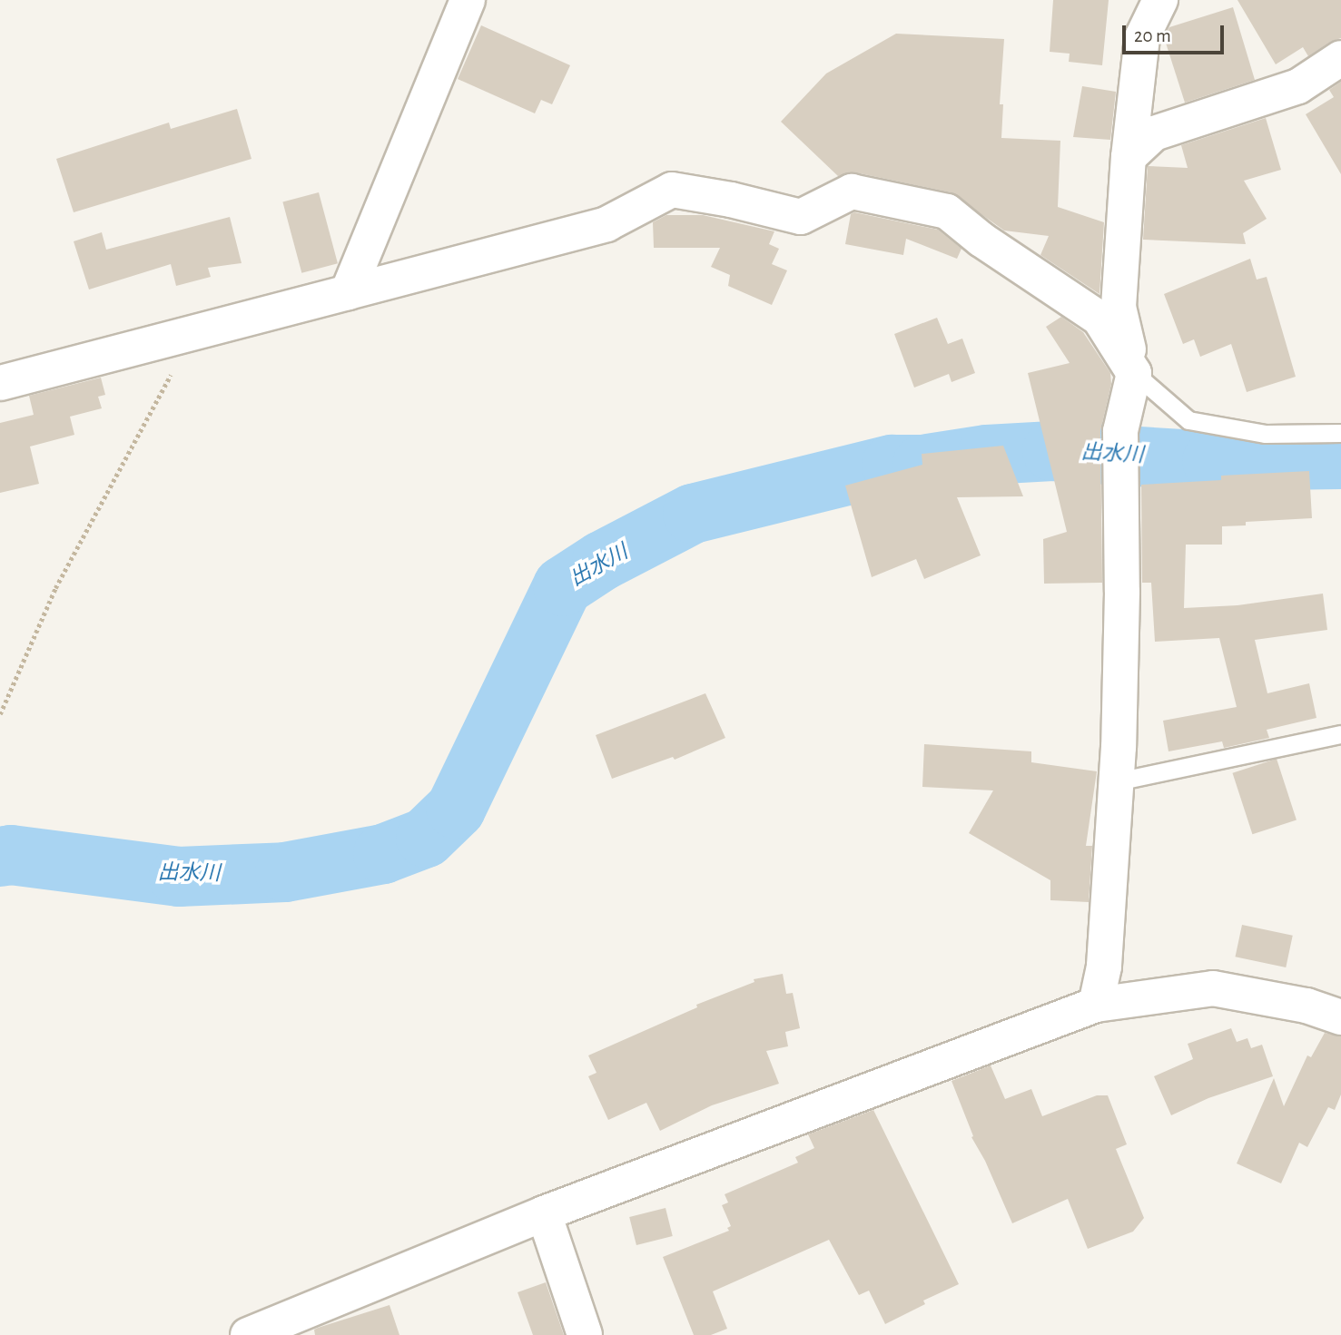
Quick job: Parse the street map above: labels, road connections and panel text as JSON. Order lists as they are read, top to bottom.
{
  "water": ["出水川"],
  "scale_bar": "20 m"
}
